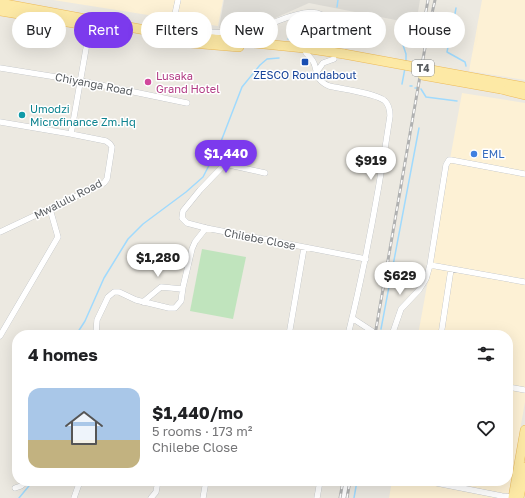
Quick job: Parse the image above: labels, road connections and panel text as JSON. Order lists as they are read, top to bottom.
{
  "streets": {
    "main road": ["T4"],
    "street": ["Chiyanga Road", "Mwalulu Road", "Chilebe Close"]
  },
  "places": {
    "transit": ["ZESCO Roundabout"],
    "other": ["Lusaka Grand Hotel", "Umodzi Microfinance Zm.Hq", "EML"]
  },
  "page": {
    "chip": [
      "Buy",
      "Rent",
      "Filters",
      "New",
      "Apartment",
      "House"
    ],
    "price": [
      "$1,440",
      "$919",
      "$1,280",
      "$629"
    ],
    "heading": "4 homes",
    "list": [
      {
        "name": "$1,440/mo",
        "note": "5 rooms · 173 m² · Chilebe Close"
      }
    ]
  }
}
